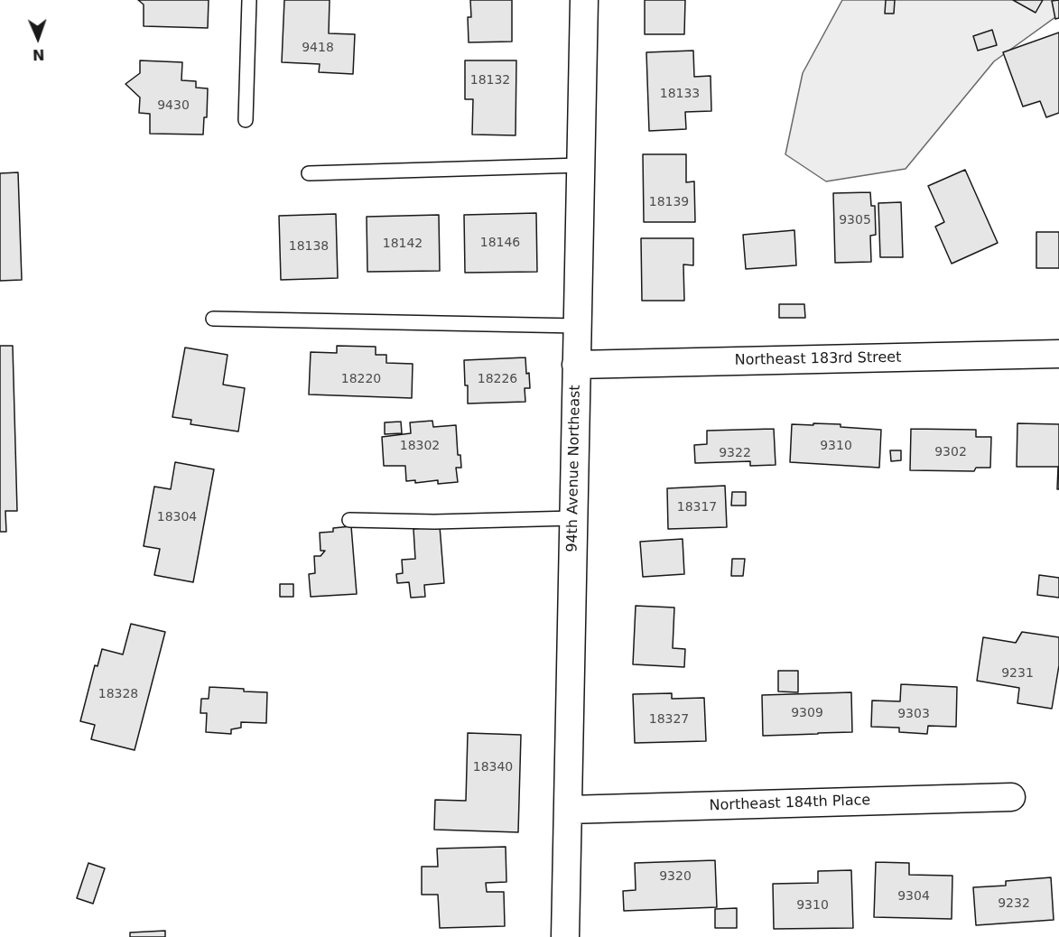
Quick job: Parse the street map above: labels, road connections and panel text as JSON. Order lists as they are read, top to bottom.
{
  "streets": {
    "street": ["Northeast 183rd Street", "94th Avenue Northeast", "Northeast 184th Place"]
  },
  "crossings": [
    ["Northeast 183rd Street", "94th Avenue Northeast"],
    ["94th Avenue Northeast", "Northeast 184th Place"]
  ],
  "house_numbers": [
    "9418",
    "18132",
    "18133",
    "9430",
    "18139",
    "9305",
    "18146",
    "18142",
    "18138",
    "18220",
    "18226",
    "18302",
    "9310",
    "9302",
    "9322",
    "18317",
    "18304",
    "9231",
    "18328",
    "9309",
    "9303",
    "18327",
    "18340",
    "9320",
    "9304",
    "9232",
    "9310"
  ],
  "north": "bottom"
}
